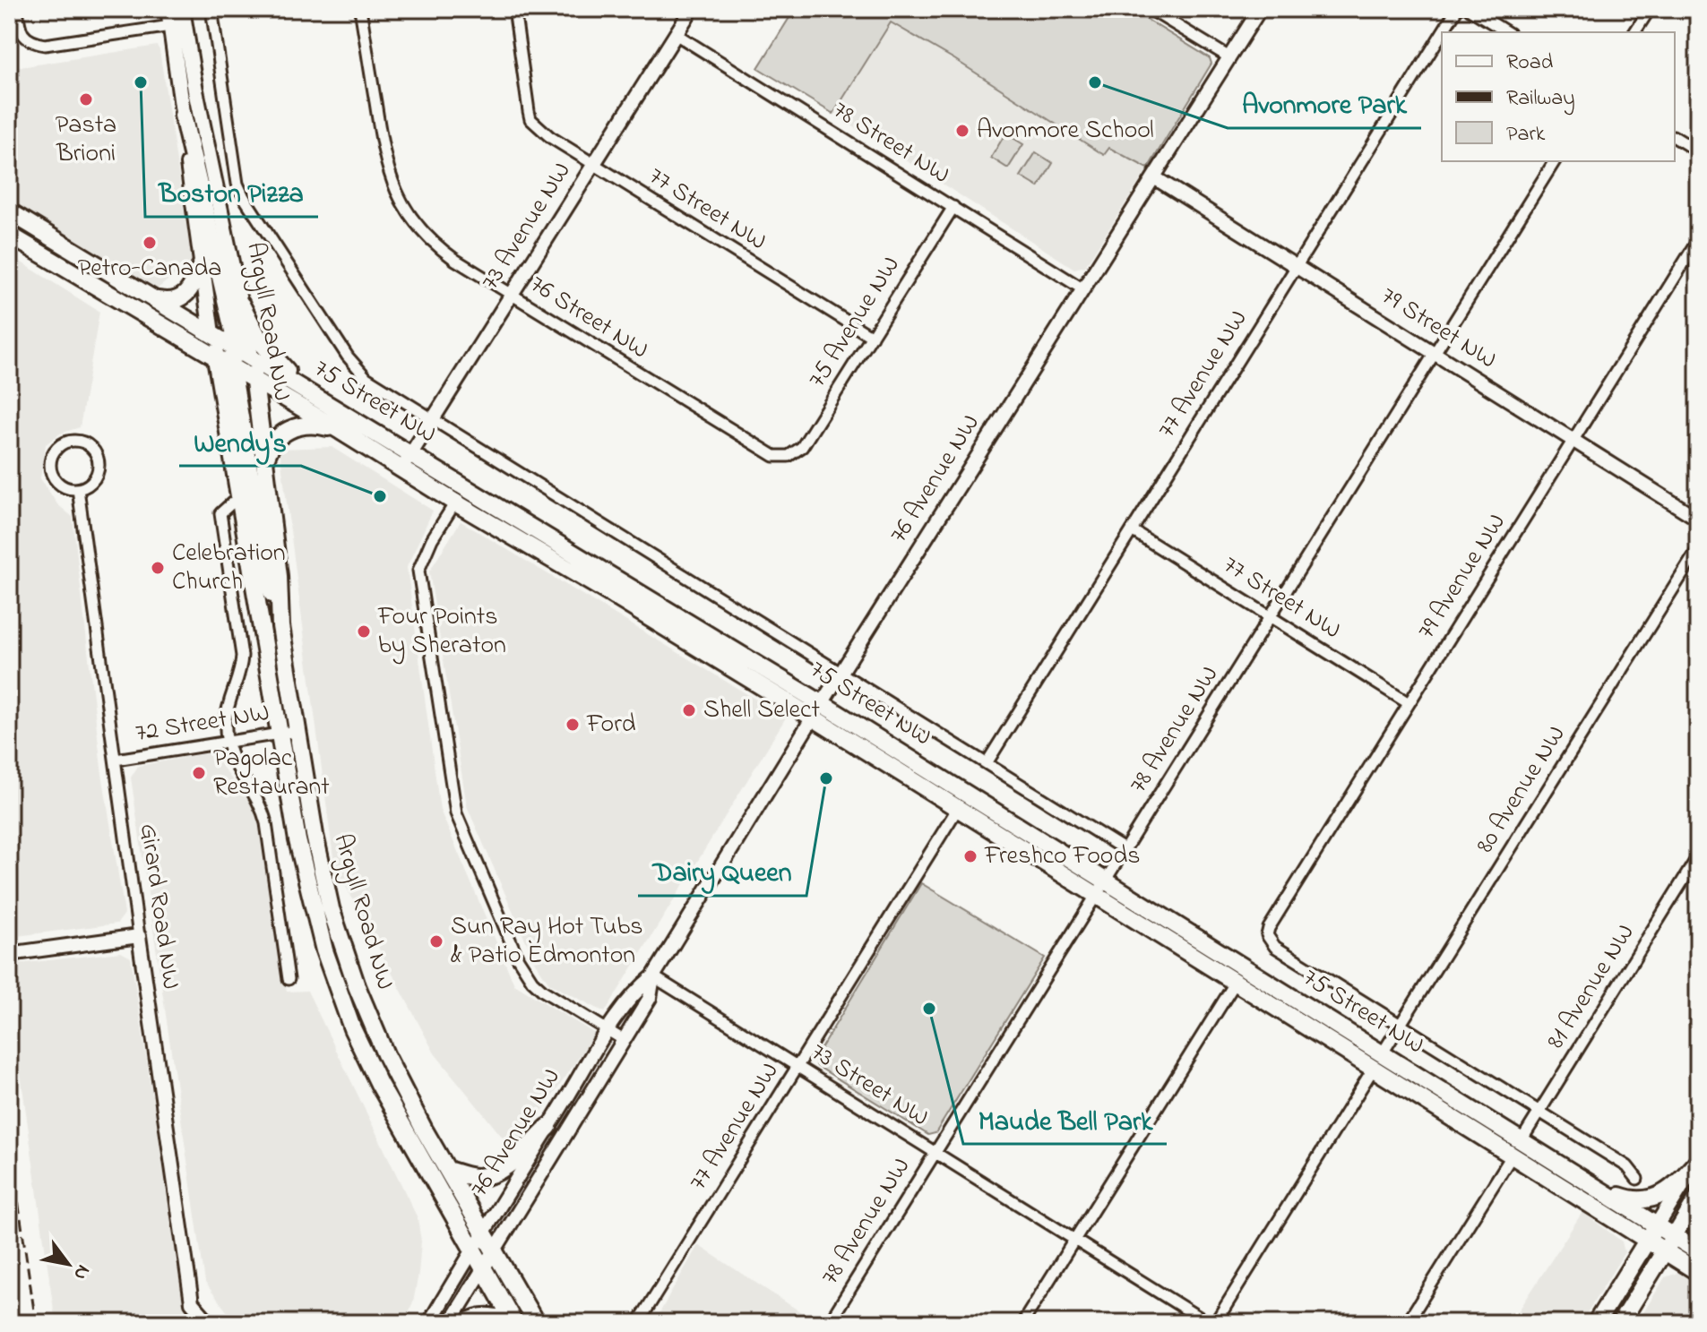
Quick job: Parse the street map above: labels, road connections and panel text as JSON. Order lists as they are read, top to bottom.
{
  "streets": {
    "main road": ["Argyll Road NW", "75 Street NW"],
    "street": [
      "78 Street NW",
      "77 Street NW",
      "73 Avenue NW",
      "76 Street NW",
      "75 Avenue NW",
      "79 Street NW",
      "77 Avenue NW",
      "76 Avenue NW",
      "79 Avenue NW",
      "72 Street NW",
      "78 Avenue NW",
      "80 Avenue NW",
      "Girard Road NW",
      "81 Avenue NW",
      "73 Street NW"
    ]
  },
  "crossings": [
    ["78 Street NW", "73 Avenue NW"],
    ["78 Street NW", "75 Avenue NW"],
    ["78 Street NW", "76 Avenue NW"],
    ["77 Street NW", "73 Avenue NW"],
    ["77 Street NW", "75 Avenue NW"],
    ["77 Street NW", "77 Avenue NW"],
    ["77 Street NW", "79 Avenue NW"],
    ["77 Street NW", "78 Avenue NW"],
    ["73 Avenue NW", "76 Street NW"],
    ["73 Avenue NW", "75 Street NW"],
    ["76 Street NW", "75 Avenue NW"],
    ["Argyll Road NW", "75 Street NW"],
    ["Argyll Road NW", "76 Avenue NW"],
    ["Argyll Road NW", "72 Street NW"],
    ["79 Street NW", "77 Avenue NW"],
    ["79 Street NW", "76 Avenue NW"],
    ["79 Street NW", "79 Avenue NW"],
    ["79 Street NW", "78 Avenue NW"],
    ["77 Avenue NW", "75 Street NW"],
    ["77 Avenue NW", "73 Street NW"],
    ["75 Street NW", "76 Avenue NW"],
    ["75 Street NW", "79 Avenue NW"],
    ["75 Street NW", "78 Avenue NW"],
    ["75 Street NW", "80 Avenue NW"],
    ["75 Street NW", "81 Avenue NW"],
    ["76 Avenue NW", "73 Street NW"],
    ["72 Street NW", "Girard Road NW"],
    ["78 Avenue NW", "73 Street NW"]
  ],
  "places": [
    "Boston Pizza",
    "Avonmore Park",
    "Pasta Brioni",
    "Avonmore School",
    "Petro-Canada",
    "Wendy's",
    "Celebration Church",
    "Four Points by Sheraton",
    "Shell Select",
    "Ford",
    "Pagolac Restaurant",
    "Dairy Queen",
    "Freshco Foods",
    "Sun Ray Hot Tubs & Patio Edmonton",
    "Maude Bell Park"
  ],
  "legend": ["Road", "Railway", "Park"],
  "north": "bottom right"
}
